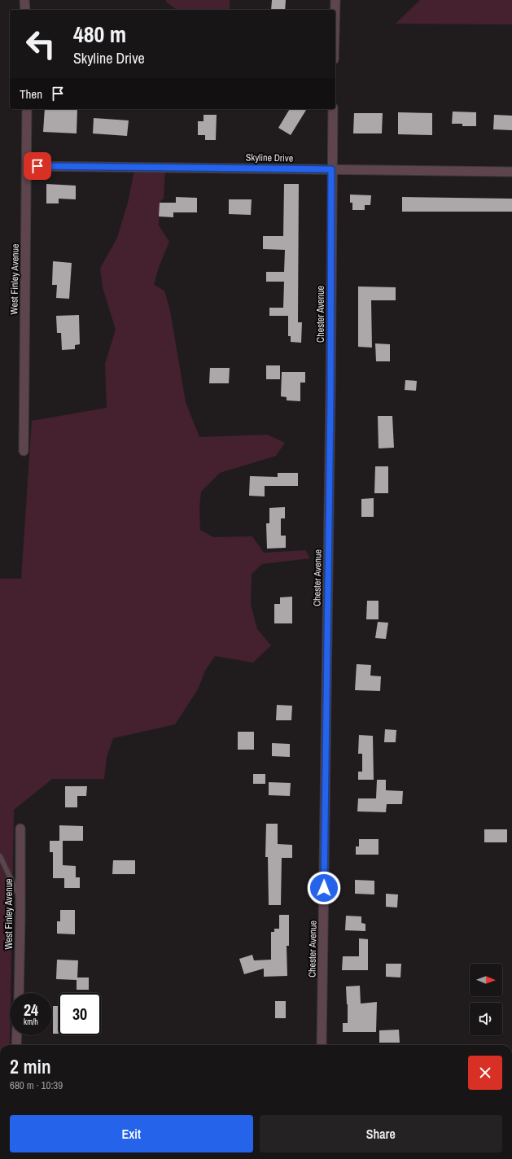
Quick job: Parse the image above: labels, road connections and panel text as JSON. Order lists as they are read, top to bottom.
{
  "streets": {
    "street": ["Skyline Drive", "West Finley Avenue", "Chester Avenue"]
  },
  "crossings": [
    ["Skyline Drive", "West Finley Avenue"],
    ["Skyline Drive", "Chester Avenue"]
  ],
  "north": "right",
  "page": {
    "turn": ["480 m", "Skyline Drive"],
    "then": "Then",
    "speed": "24 km/h",
    "limit": "30",
    "heading": ["2 min", "680 m · 10:39"],
    "buttons": ["Exit", "Share"]
  }
}
